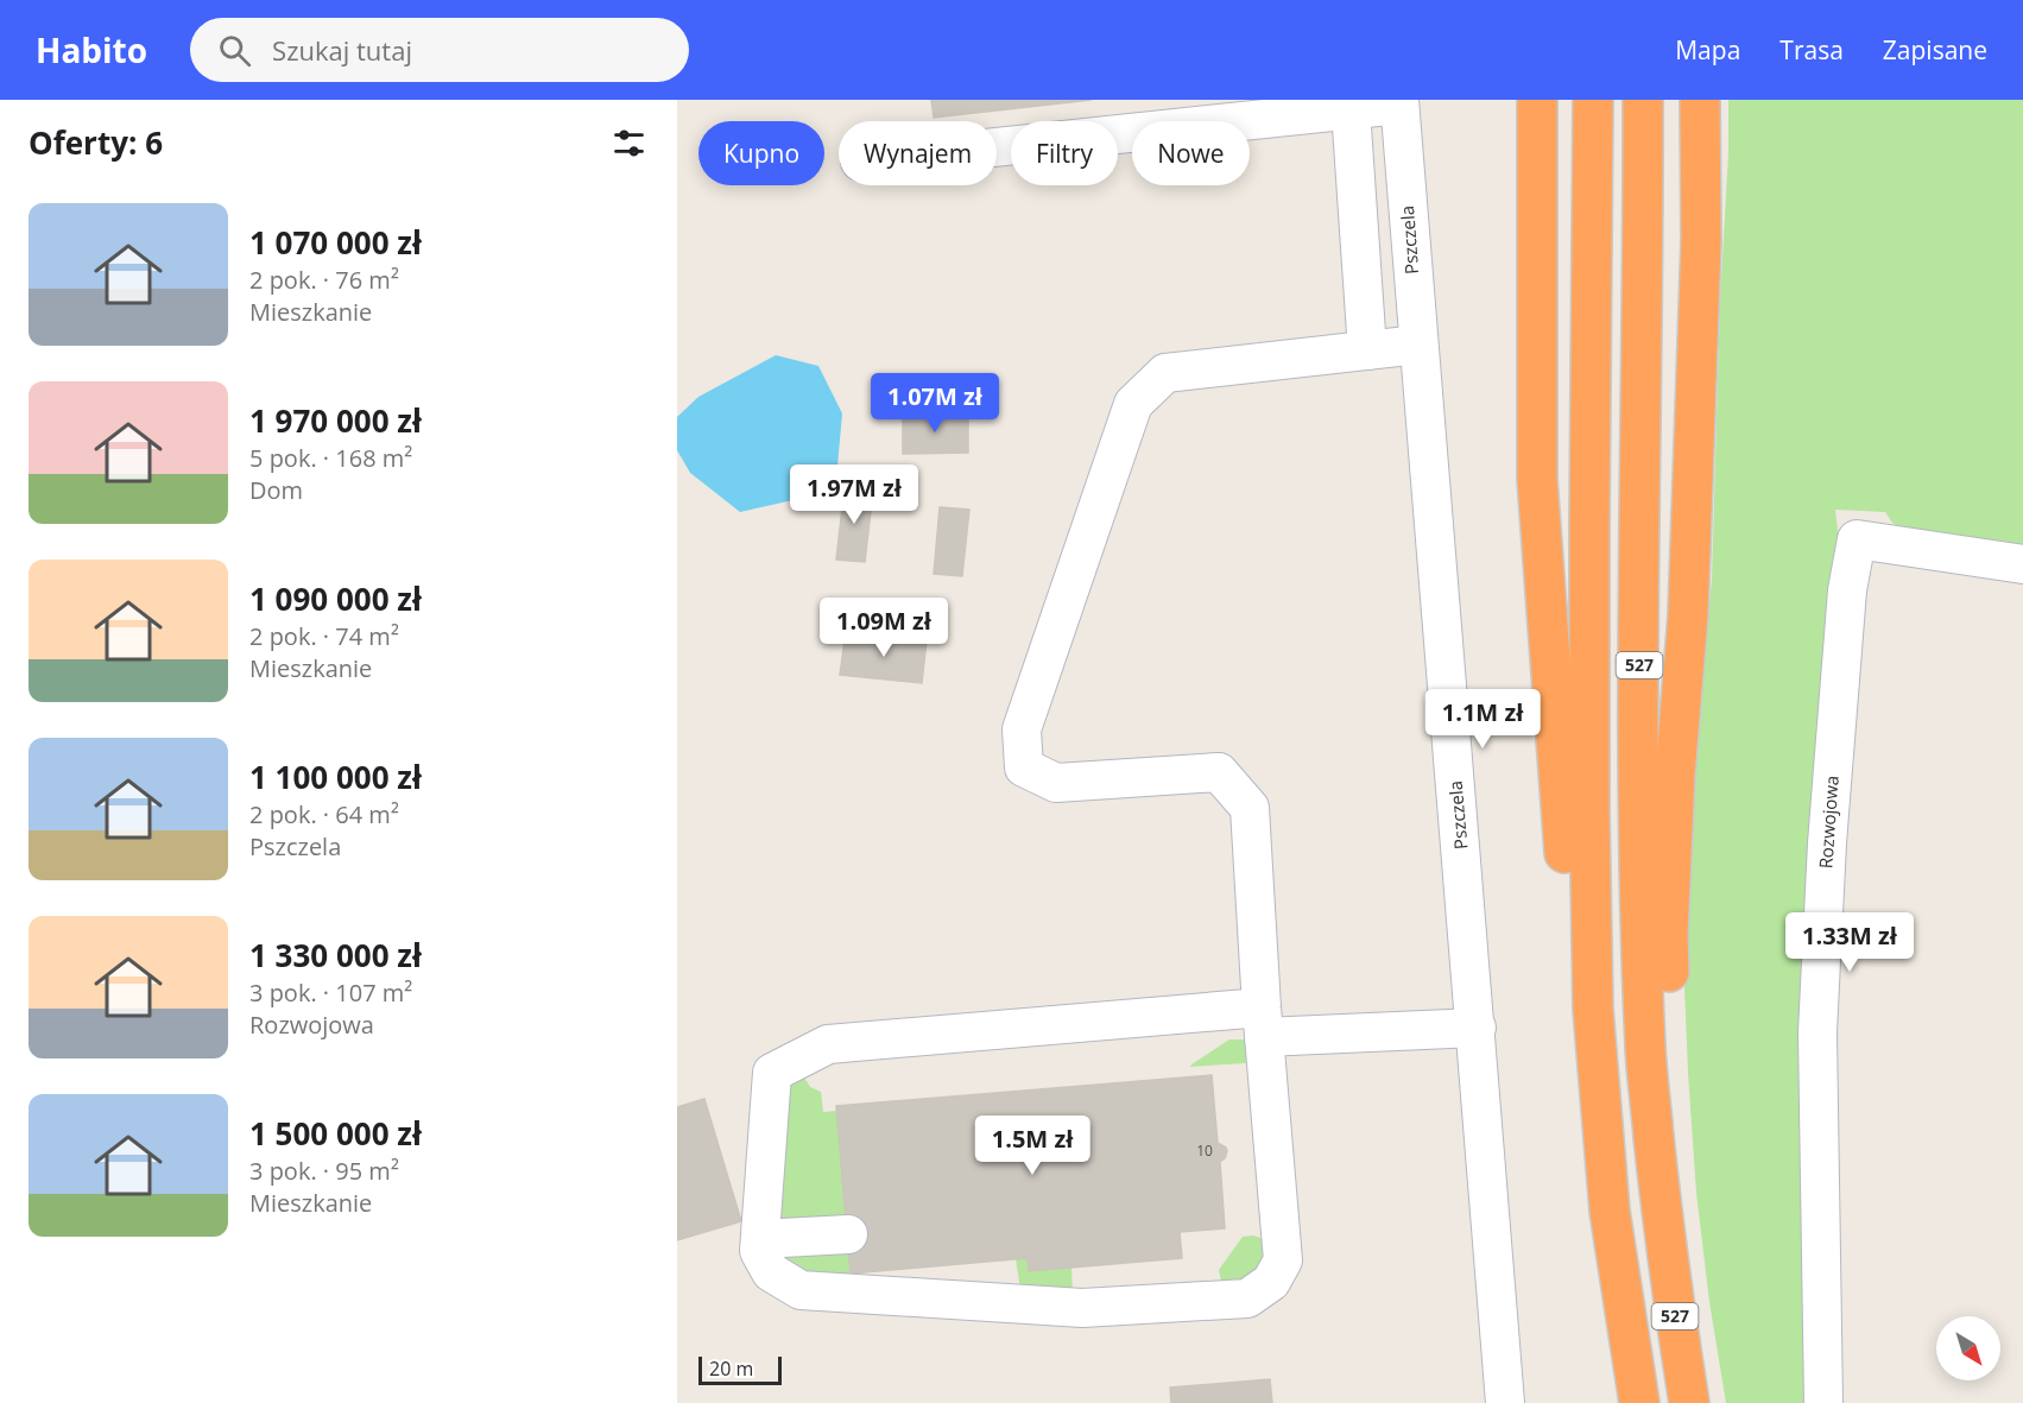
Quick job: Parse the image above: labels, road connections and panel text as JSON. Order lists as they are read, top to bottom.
{
  "streets": {
    "highway": ["527"],
    "street": ["Pszczela", "Rozwojowa"]
  },
  "house_numbers": ["10"],
  "scale_bar": "20 m",
  "north": "bottom right",
  "page": {
    "header": "Habito",
    "search": "Szukaj tutaj",
    "nav": ["Mapa", "Trasa", "Zapisane"],
    "heading": "Oferty: 6",
    "chip": [
      "Kupno",
      "Wynajem",
      "Filtry",
      "Nowe"
    ],
    "list": [
      {
        "name": "1 070 000 zł",
        "note": "2 pok. · 76 m² · Mieszkanie"
      },
      {
        "name": "1 970 000 zł",
        "note": "5 pok. · 168 m² · Dom"
      },
      {
        "name": "1 090 000 zł",
        "note": "2 pok. · 74 m² · Mieszkanie"
      },
      {
        "name": "1 100 000 zł",
        "note": "2 pok. · 64 m² · Pszczela"
      },
      {
        "name": "1 330 000 zł",
        "note": "3 pok. · 107 m² · Rozwojowa"
      },
      {
        "name": "1 500 000 zł",
        "note": "3 pok. · 95 m² · Mieszkanie"
      }
    ],
    "price": [
      "1.07M zł",
      "1.97M zł",
      "1.09M zł",
      "1.1M zł",
      "1.33M zł",
      "1.5M zł"
    ],
    "scale": "20 m"
  }
}
